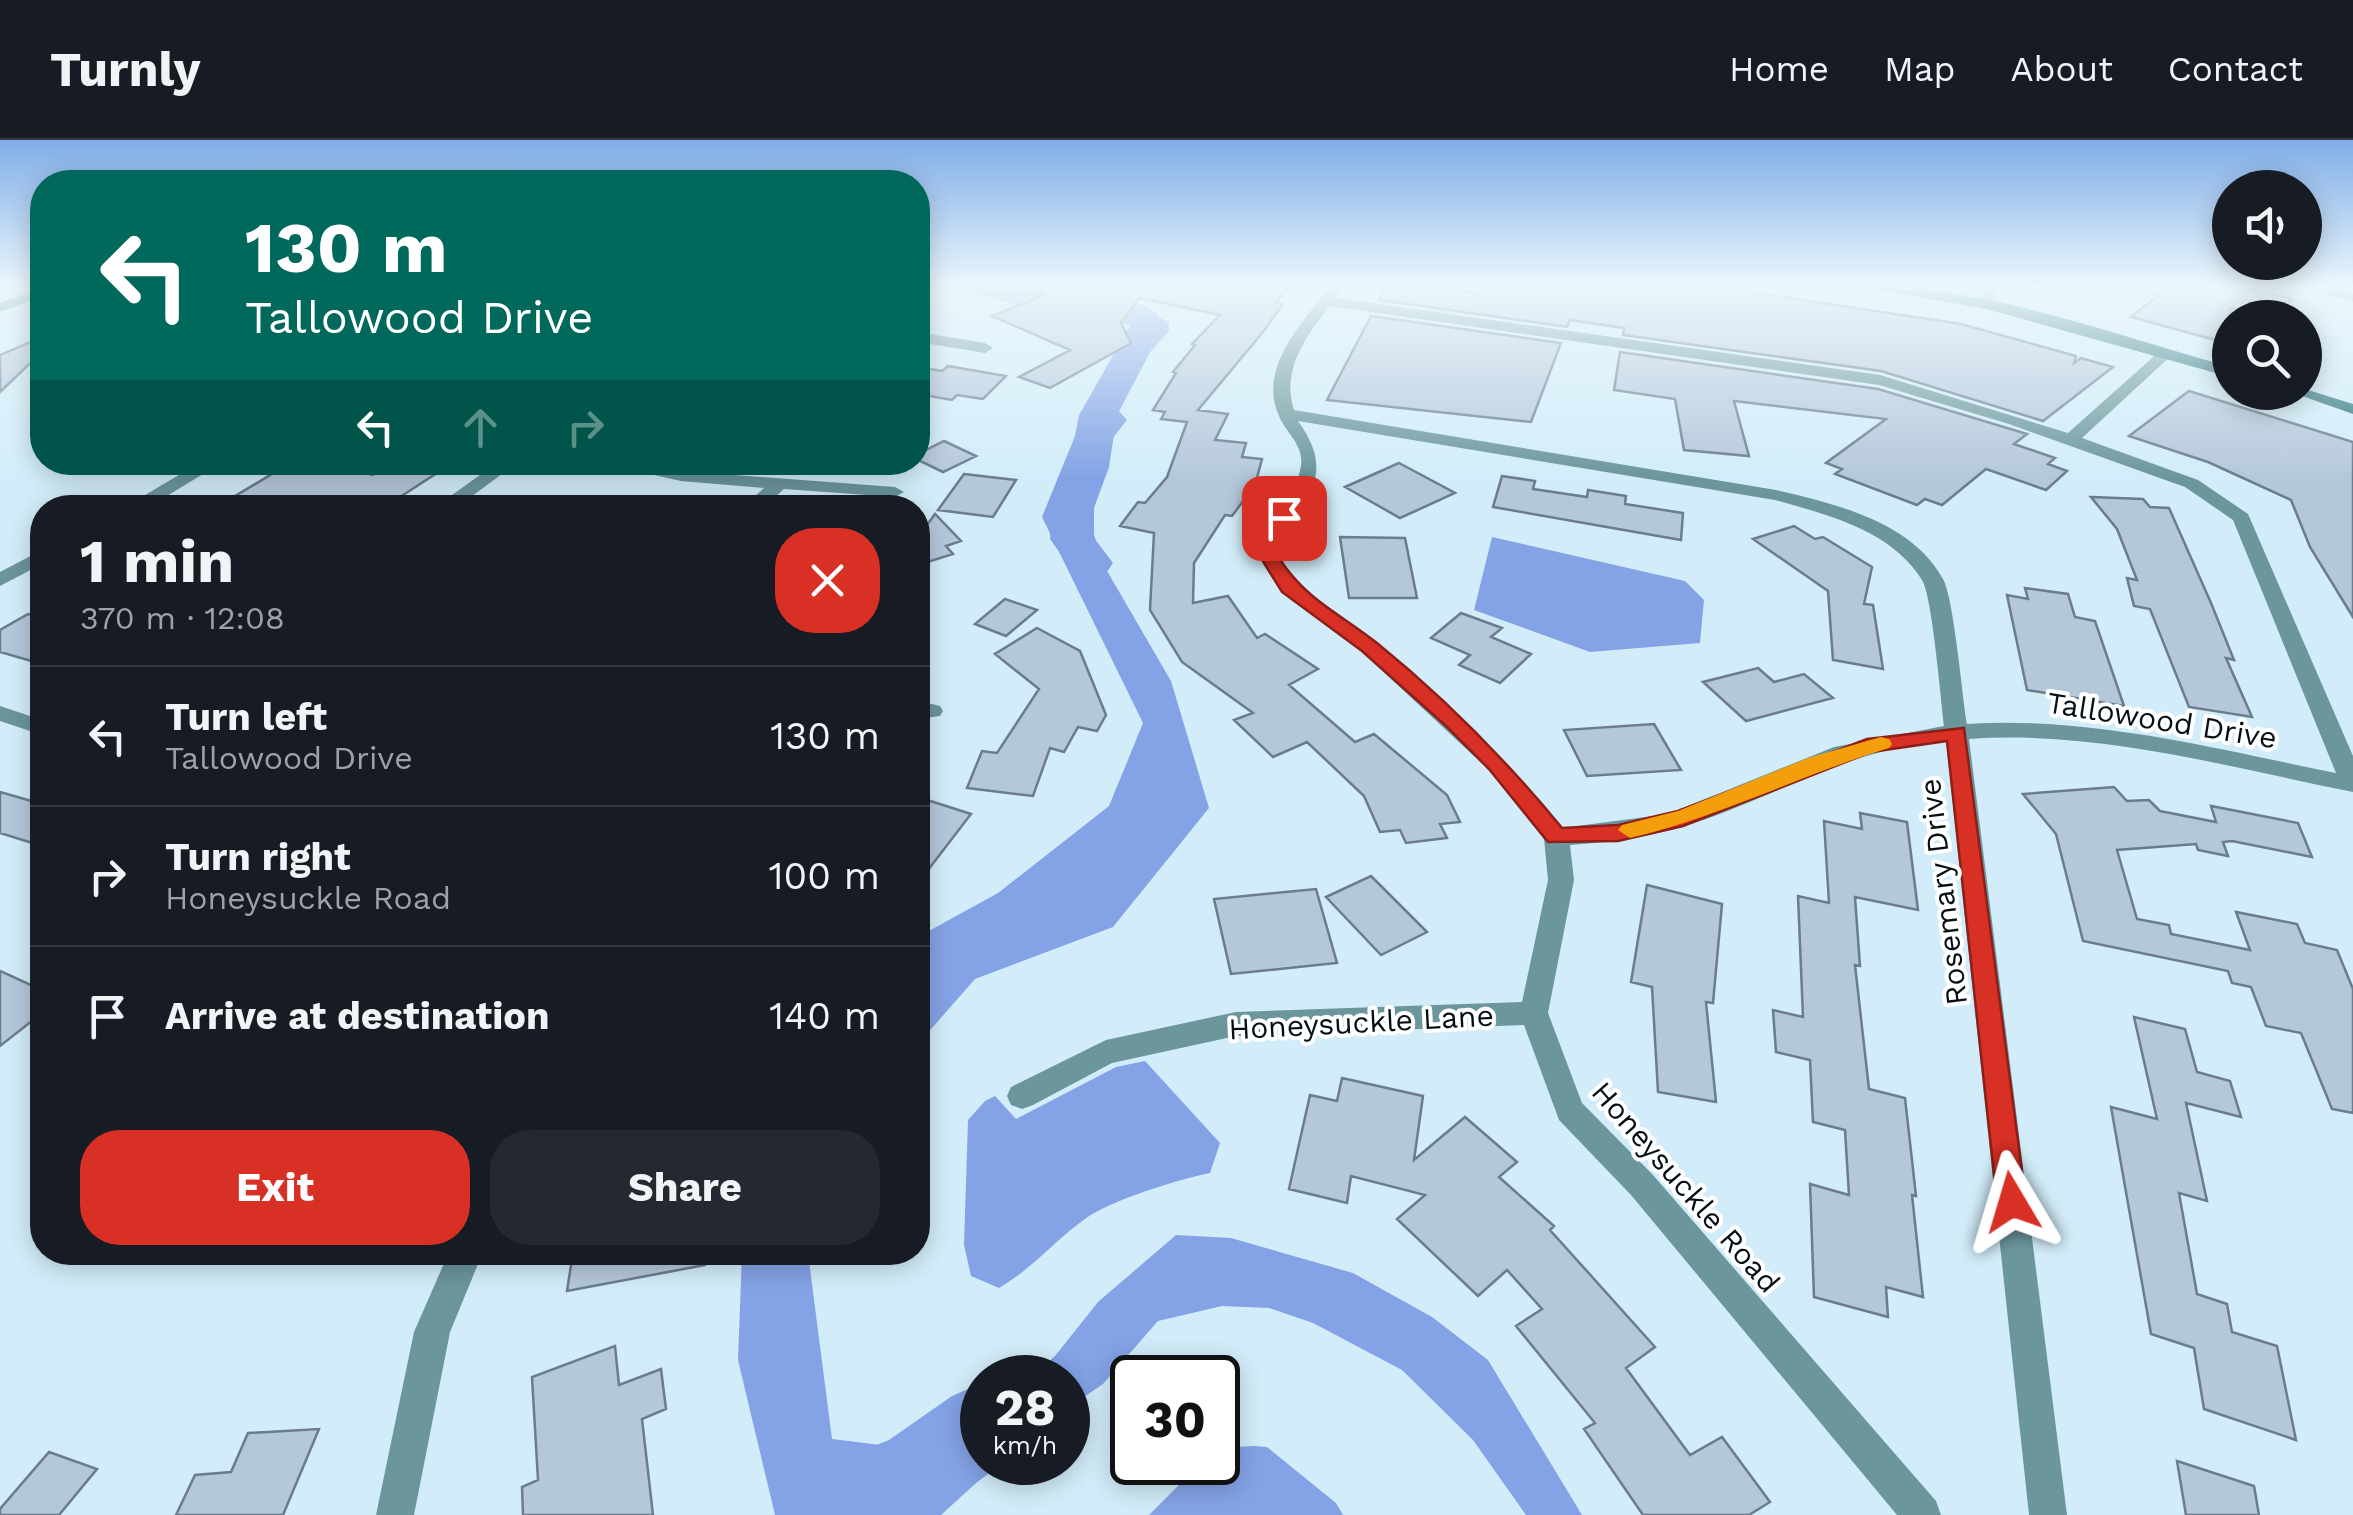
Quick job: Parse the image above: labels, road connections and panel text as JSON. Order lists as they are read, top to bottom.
{
  "streets": {
    "street": [
      "Tallowood Drive",
      "Rosemary Drive",
      "Honeysuckle Lane",
      "Honeysuckle Road"
    ]
  },
  "crossings": [
    ["Tallowood Drive", "Rosemary Drive"],
    ["Honeysuckle Lane", "Honeysuckle Road"]
  ],
  "page": {
    "header": "Turnly",
    "nav": [
      "Home",
      "Map",
      "About",
      "Contact"
    ],
    "turn": ["130 m", "Tallowood Drive"],
    "heading": ["1 min", "370 m · 12:08"],
    "list": [
      {
        "name": "Turn left",
        "note": "Tallowood Drive",
        "value": "130 m"
      },
      {
        "name": "Turn right",
        "note": "Honeysuckle Road",
        "value": "100 m"
      },
      {
        "name": "Arrive at destination",
        "value": "140 m"
      }
    ],
    "buttons": ["Exit", "Share"],
    "speed": "28 km/h",
    "limit": "30"
  }
}
